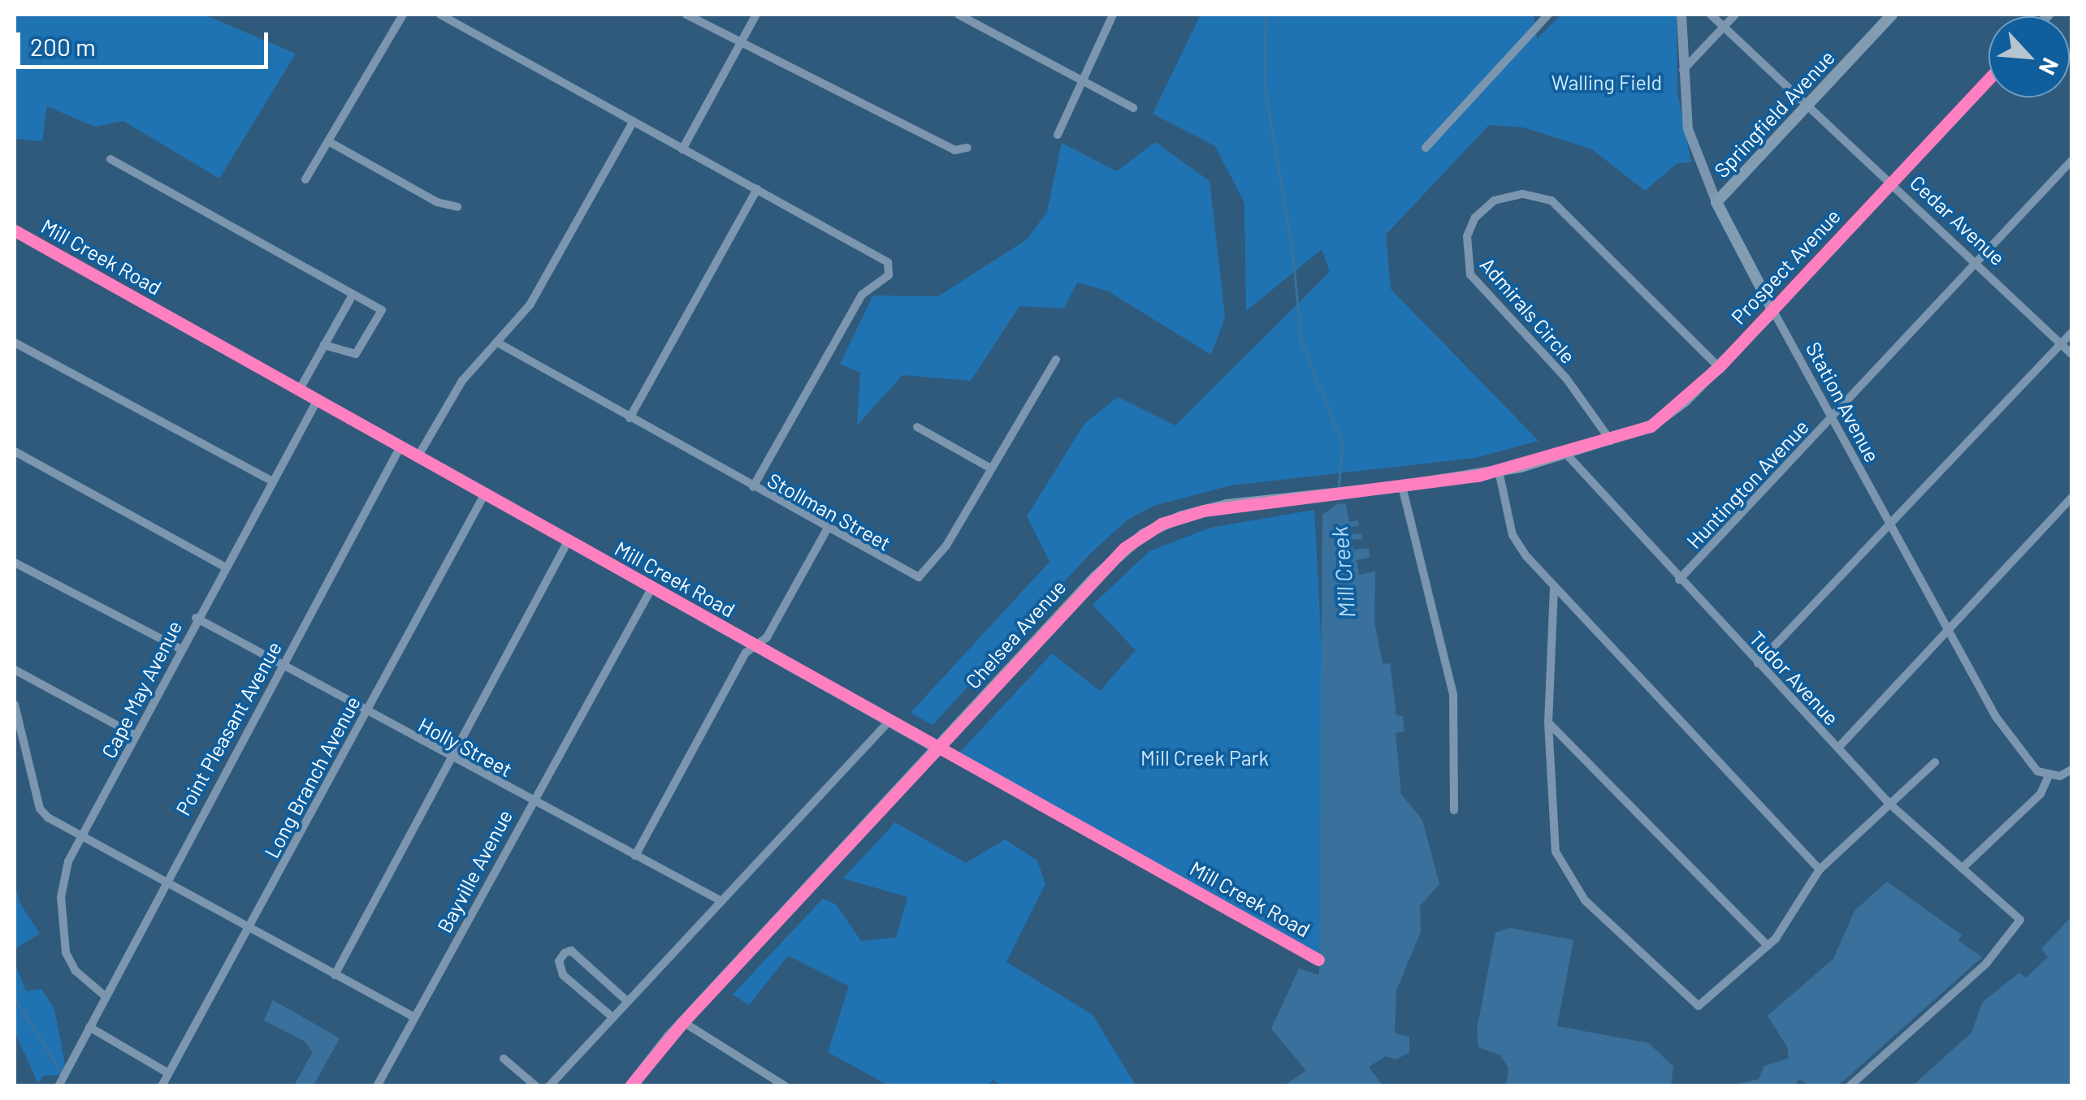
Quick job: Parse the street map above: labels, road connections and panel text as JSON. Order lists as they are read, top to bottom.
{
  "streets": {
    "main road": [
      "Springfield Avenue",
      "Prospect Avenue",
      "Station Avenue",
      "Chelsea Avenue"
    ],
    "street": [
      "Cedar Avenue",
      "Mill Creek Road",
      "Admirals Circle",
      "Huntington Avenue",
      "Stollman Street",
      "Tudor Avenue",
      "Cape May Avenue",
      "Point Pleasant Avenue",
      "Holly Street",
      "Long Branch Avenue",
      "Bayville Avenue"
    ]
  },
  "crossings": [
    ["Springfield Avenue", "Cedar Avenue"],
    ["Springfield Avenue", "Station Avenue"],
    ["Cedar Avenue", "Prospect Avenue"],
    ["Cedar Avenue", "Huntington Avenue"],
    ["Mill Creek Road", "Chelsea Avenue"],
    ["Mill Creek Road", "Cape May Avenue"],
    ["Mill Creek Road", "Point Pleasant Avenue"],
    ["Mill Creek Road", "Long Branch Avenue"],
    ["Mill Creek Road", "Bayville Avenue"],
    ["Prospect Avenue", "Admirals Circle"],
    ["Prospect Avenue", "Station Avenue"],
    ["Prospect Avenue", "Chelsea Avenue"],
    ["Prospect Avenue", "Tudor Avenue"],
    ["Station Avenue", "Huntington Avenue"],
    ["Huntington Avenue", "Tudor Avenue"],
    ["Chelsea Avenue", "Tudor Avenue"],
    ["Cape May Avenue", "Point Pleasant Avenue"],
    ["Cape May Avenue", "Holly Street"],
    ["Point Pleasant Avenue", "Holly Street"],
    ["Holly Street", "Long Branch Avenue"],
    ["Holly Street", "Bayville Avenue"]
  ],
  "water": ["Mill Creek"],
  "parks": ["Walling Field", "Mill Creek Park"],
  "scale_bar": "200 m",
  "north": "bottom right"
}
